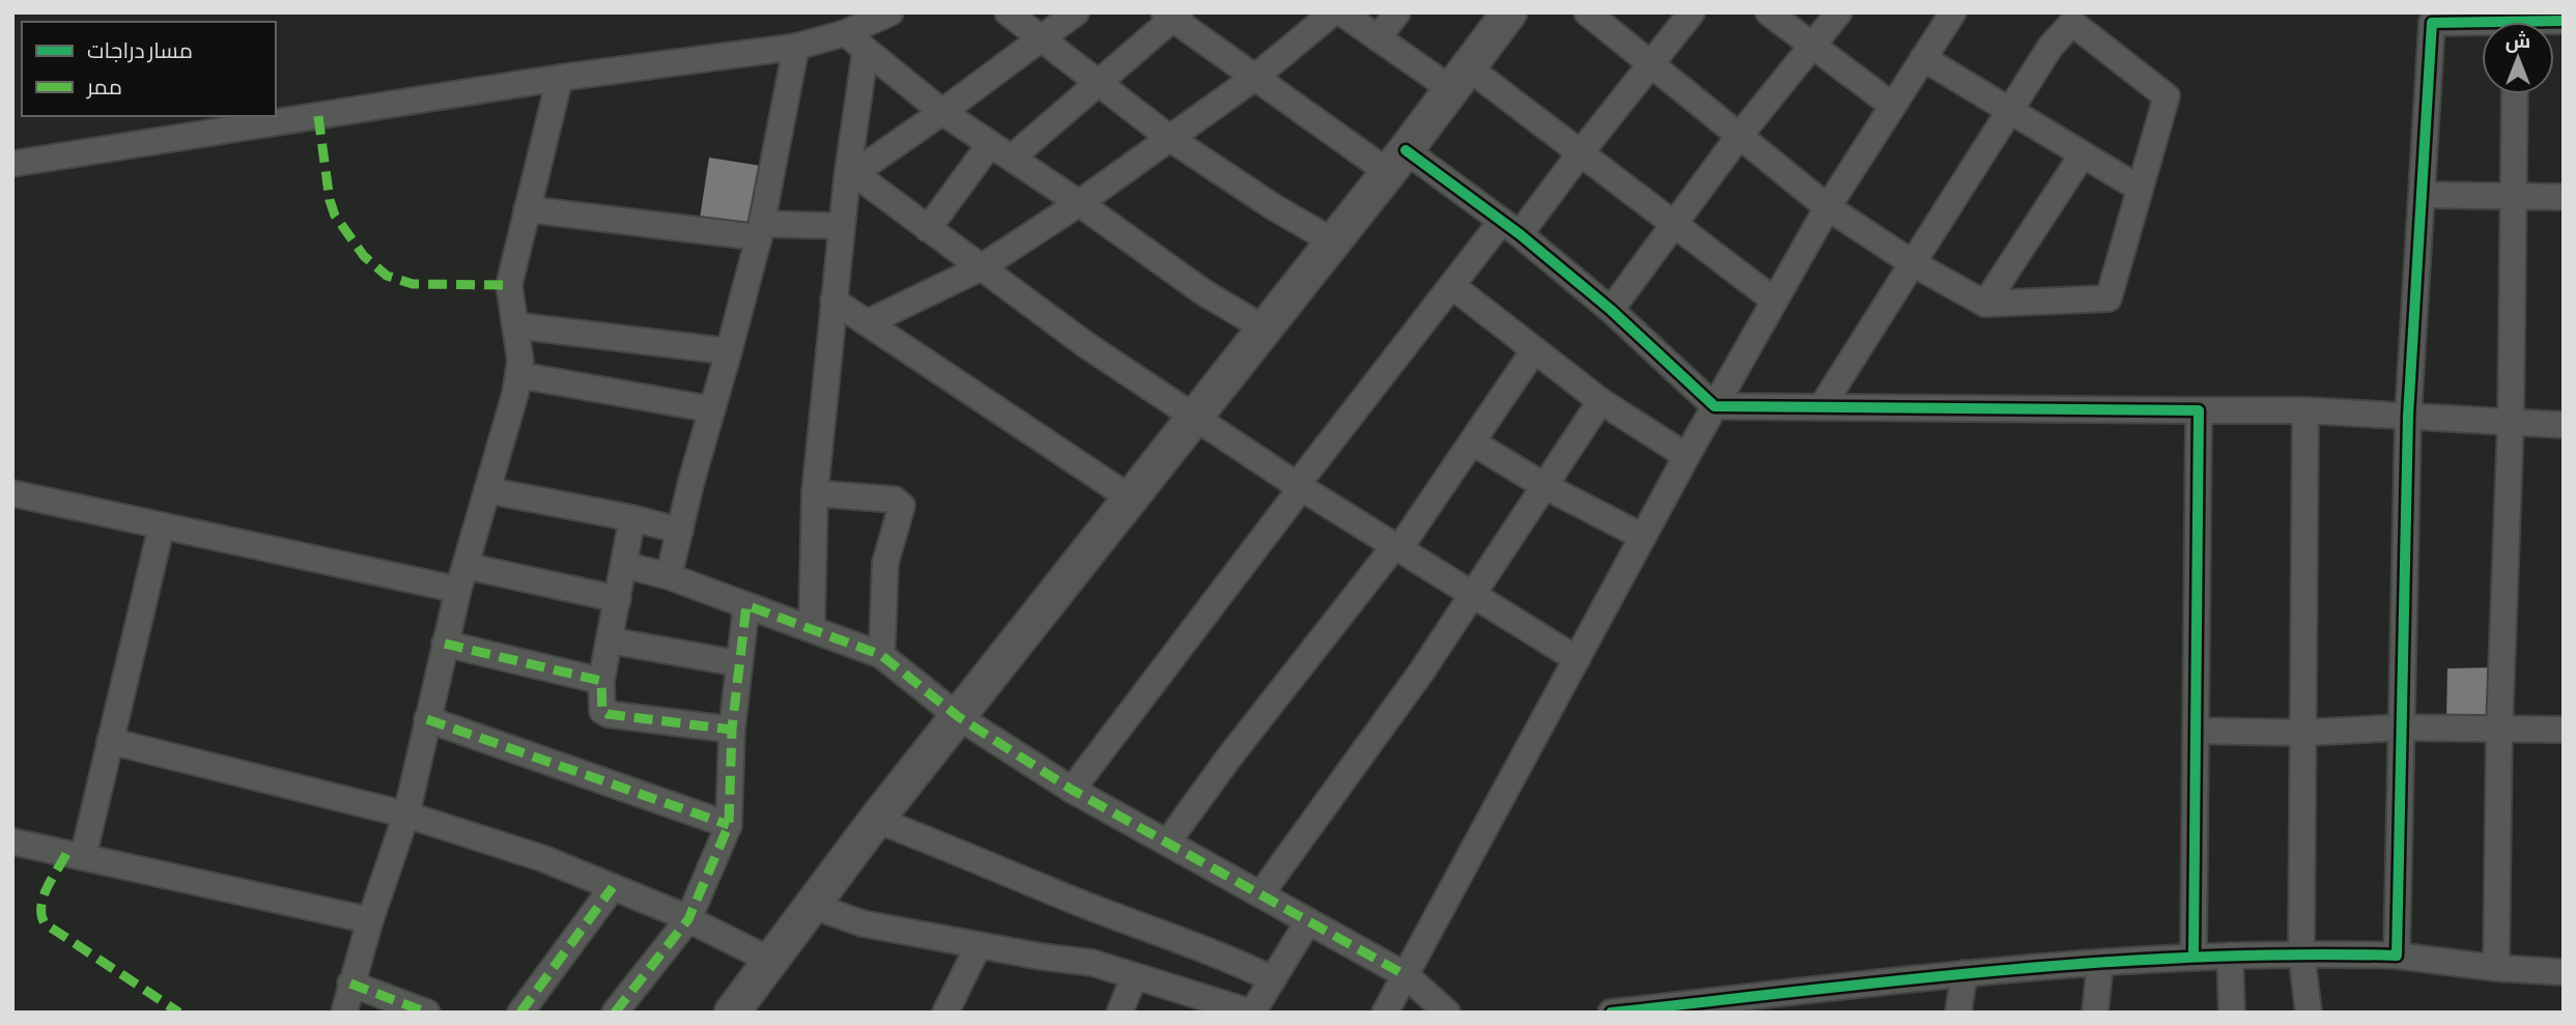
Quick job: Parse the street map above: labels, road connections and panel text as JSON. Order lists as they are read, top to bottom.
{
  "legend": ["مسار دراجات", "ممر"],
  "north": "top"
}
